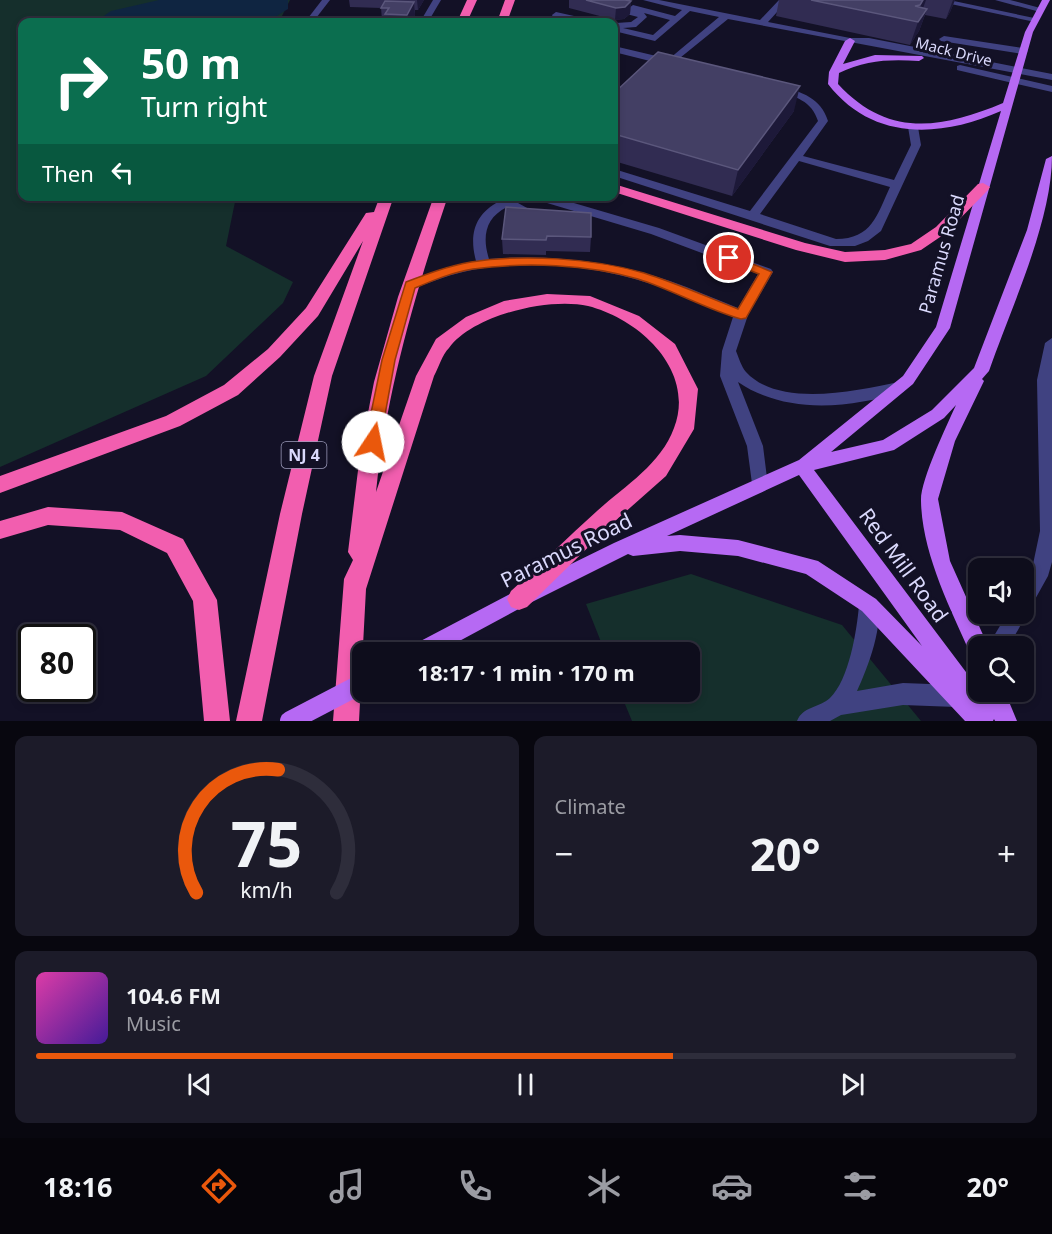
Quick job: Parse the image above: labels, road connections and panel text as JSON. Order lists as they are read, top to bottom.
{
  "streets": {
    "highway": ["NJ 4"],
    "main road": ["Paramus Road", "Red Mill Road"],
    "lane": ["Mack Drive"]
  },
  "crossings": [
    ["Mack Drive", "Paramus Road"],
    ["Paramus Road", "Red Mill Road"]
  ],
  "page": {
    "turn": ["50 m", "Turn right"],
    "then": "Then",
    "limit": "80",
    "trip": "18:17 · 1 min · 170 m",
    "tile": "Climate",
    "heat": ["−", "20°", "+"],
    "song": ["104.6 FM", "Music"],
    "tabs": ["18:16", "20°"],
    "gauge": ["75", "km/h"]
  }
}
